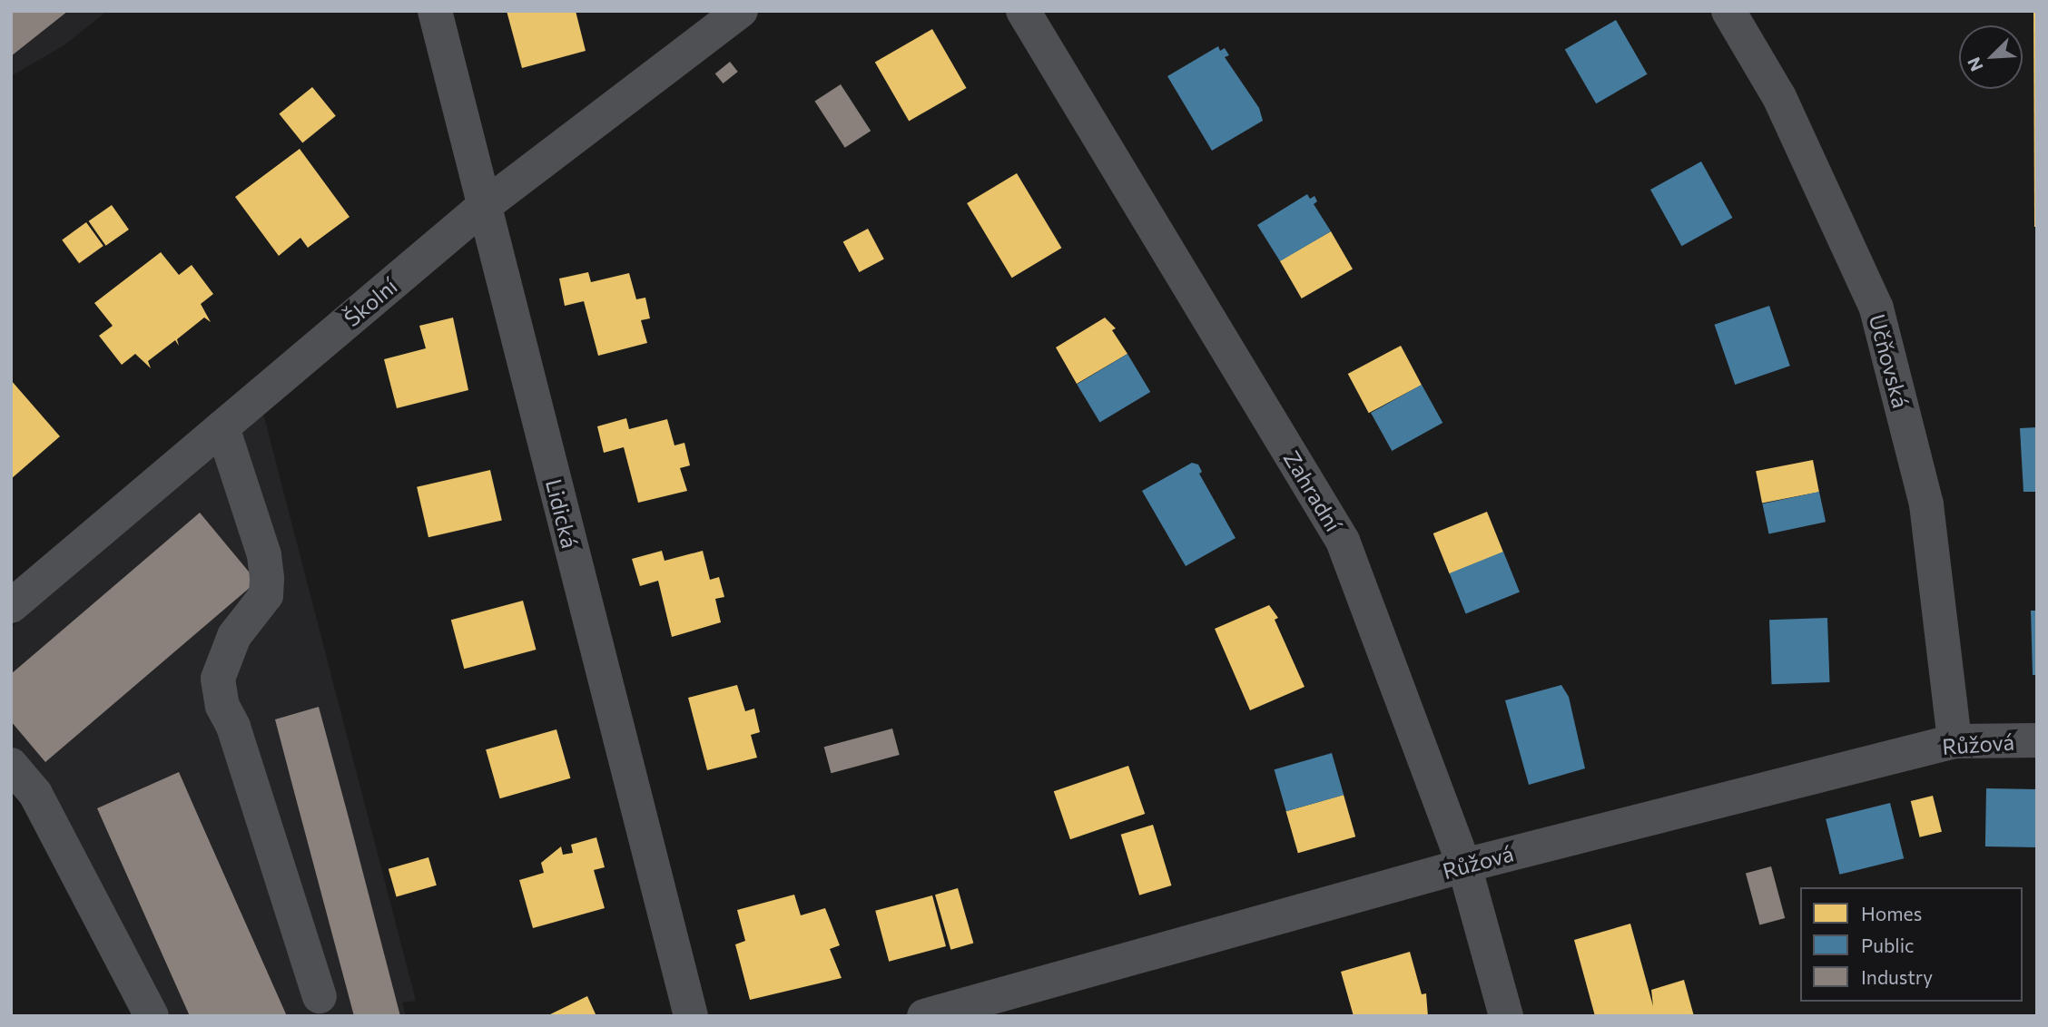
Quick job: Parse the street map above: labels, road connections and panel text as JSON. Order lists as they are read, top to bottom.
{
  "streets": {
    "street": [
      "Školní",
      "Učňovská",
      "Zahradní",
      "Lidická",
      "Růžová"
    ]
  },
  "crossings": [
    ["Školní", "Lidická"],
    ["Učňovská", "Růžová"],
    ["Zahradní", "Růžová"]
  ],
  "legend": ["Homes", "Public", "Industry"],
  "north": "bottom left"
}
